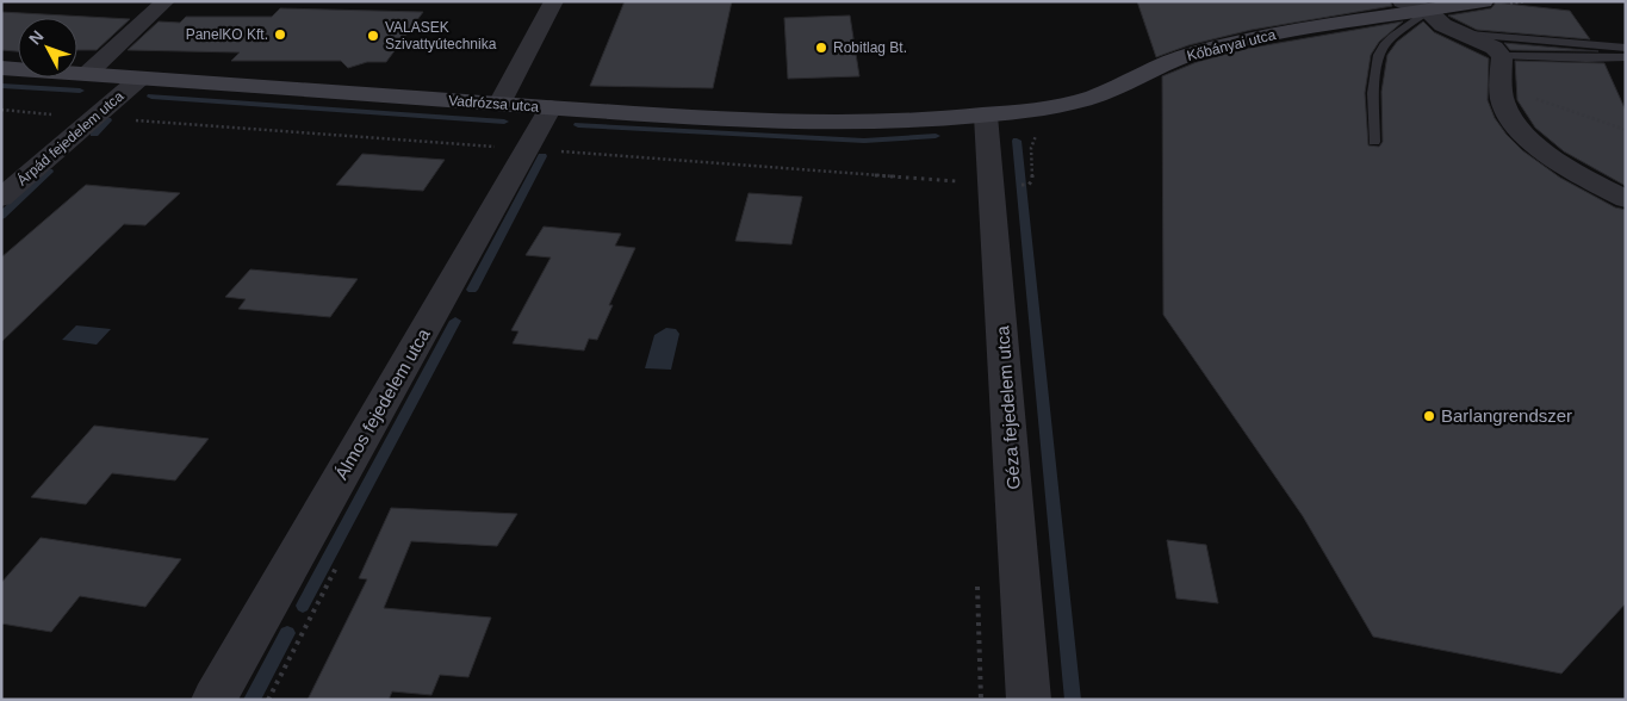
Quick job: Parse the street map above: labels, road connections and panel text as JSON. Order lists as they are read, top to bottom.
{
  "streets": {
    "street": [
      "Kőbányai utca",
      "Vadrózsa utca",
      "Árpád fejedelem utca",
      "Álmos fejedelem utca",
      "Géza fejedelem utca"
    ]
  },
  "crossings": [
    ["Kőbányai utca", "Vadrózsa utca"],
    ["Kőbányai utca", "Géza fejedelem utca"],
    ["Vadrózsa utca", "Árpád fejedelem utca"],
    ["Vadrózsa utca", "Álmos fejedelem utca"],
    ["Vadrózsa utca", "Géza fejedelem utca"]
  ],
  "places": [
    "PanelKO Kft.",
    "VALASEK Szivattyútechnika",
    "Robitlag Bt.",
    "Barlangrendszer"
  ],
  "north": "top left"
}
